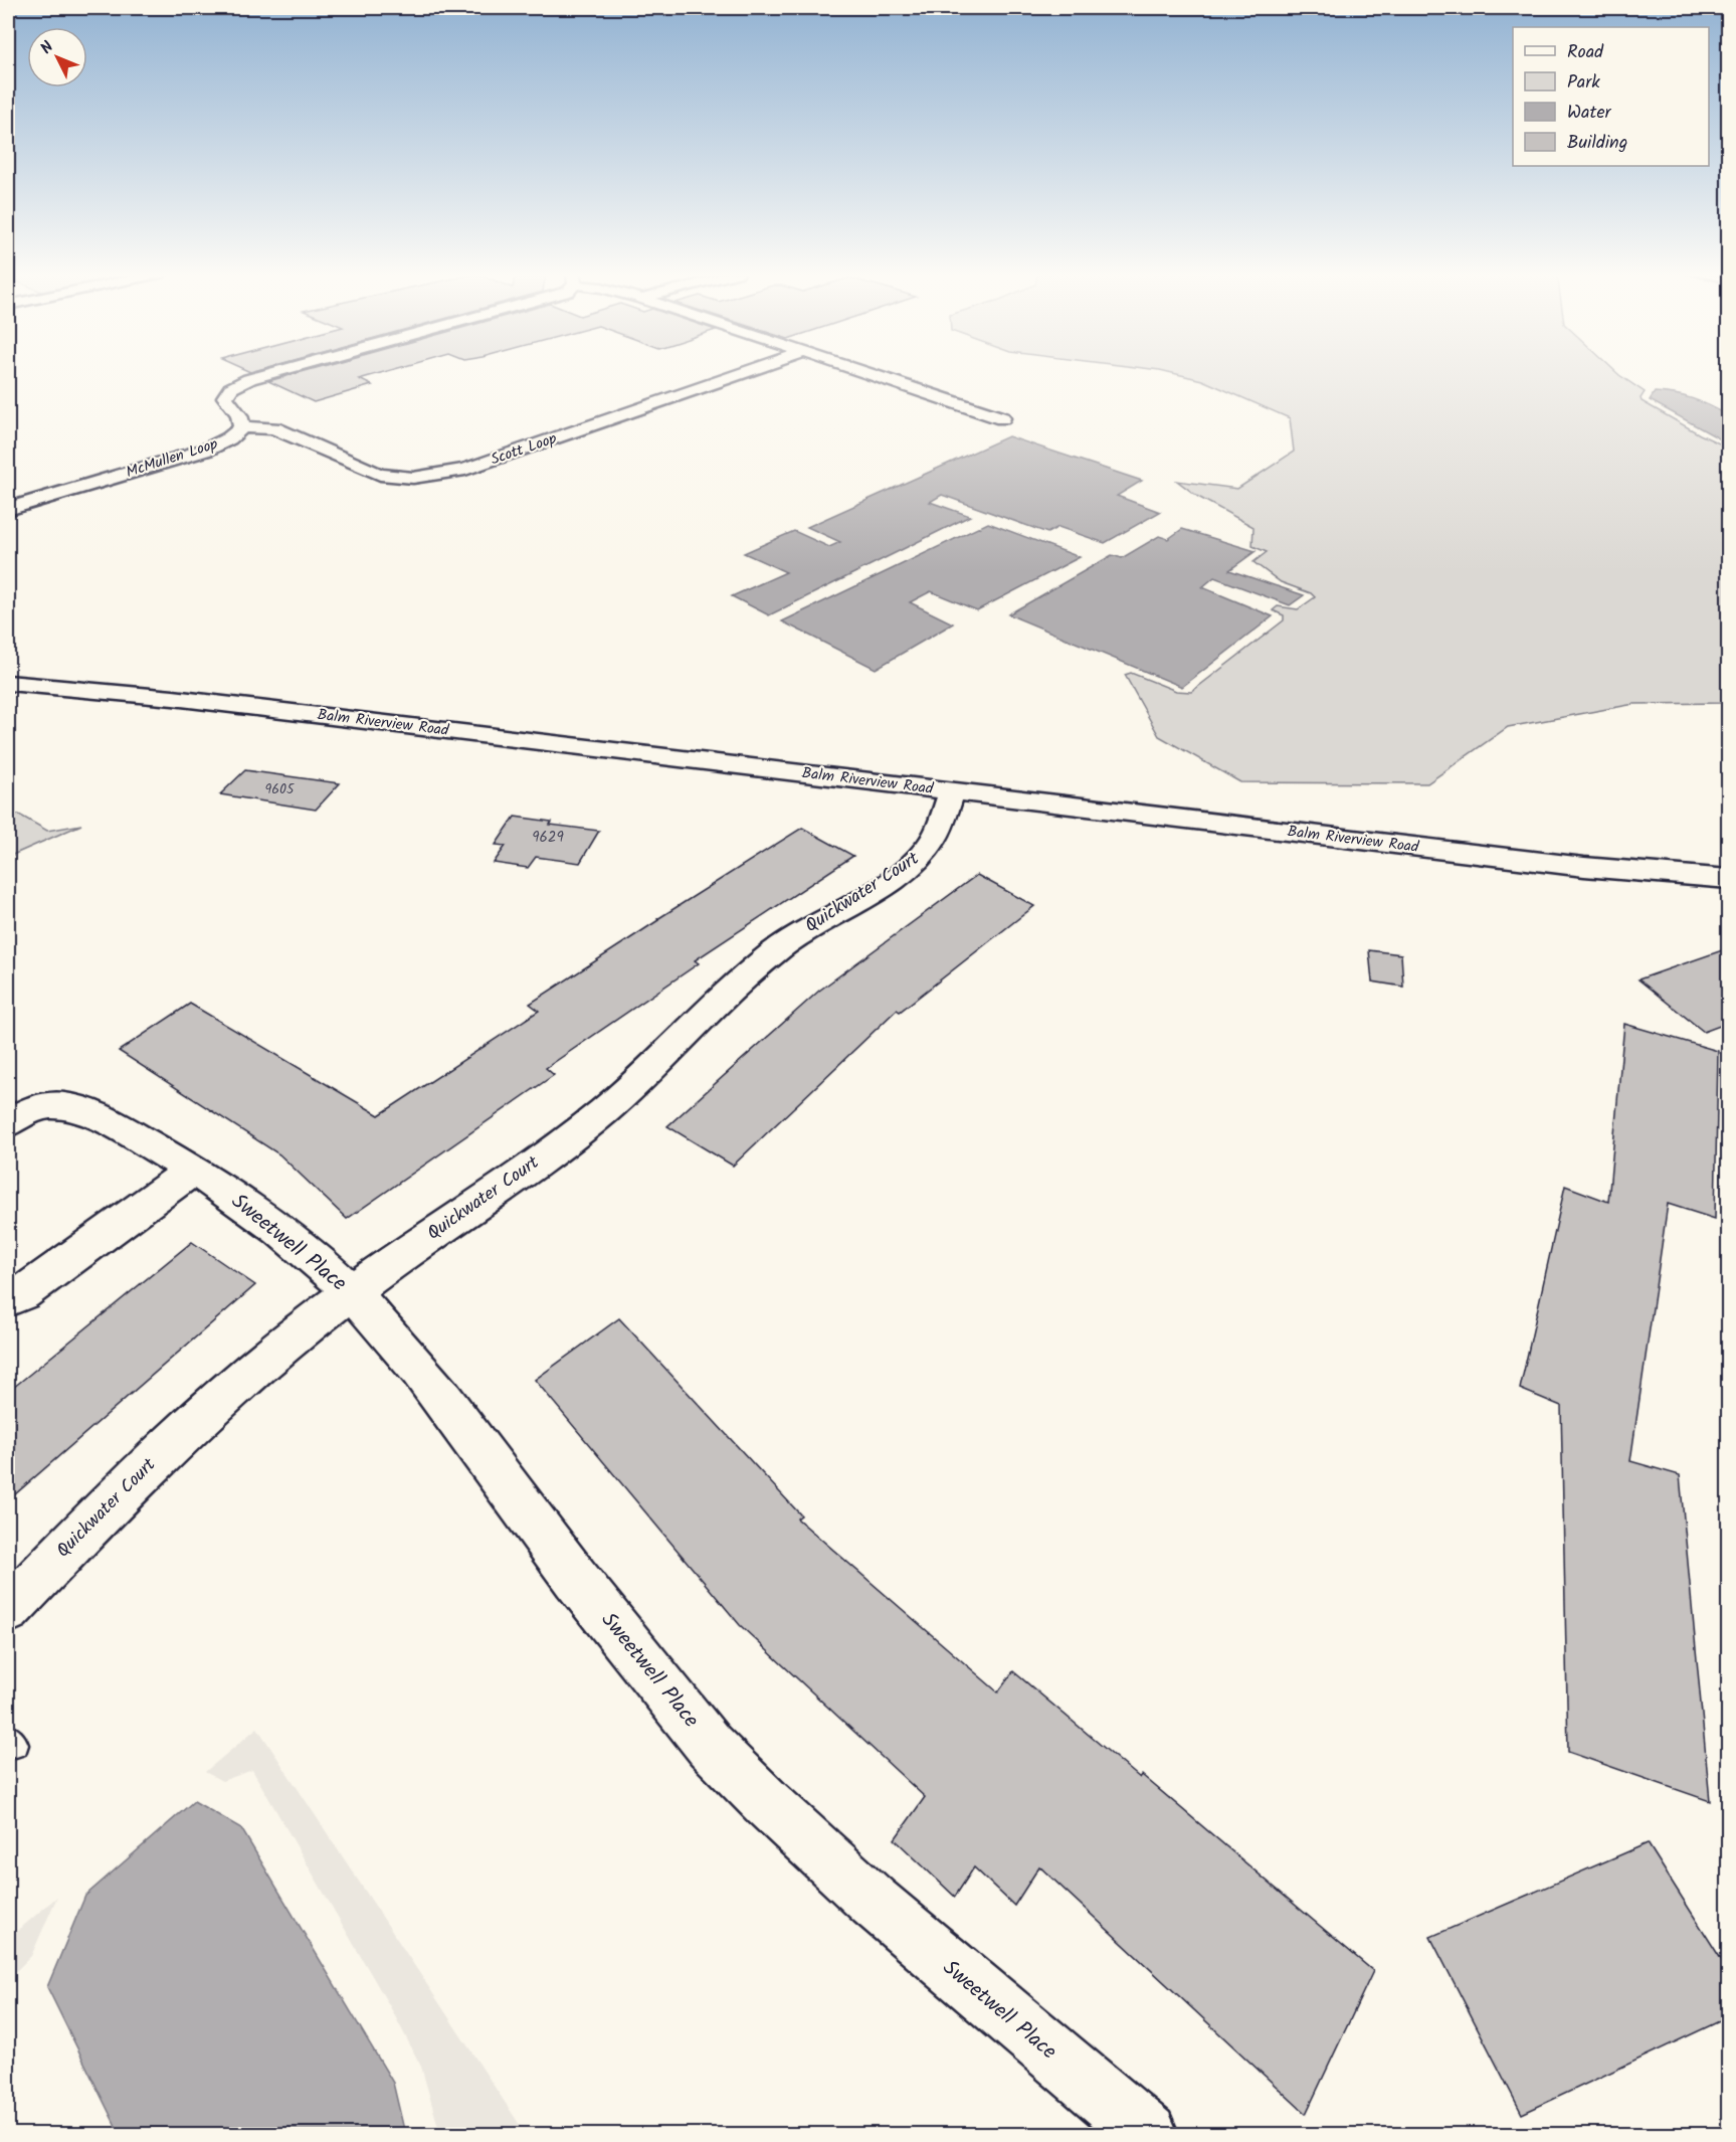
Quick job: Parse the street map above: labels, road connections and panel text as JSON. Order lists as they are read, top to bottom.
{
  "streets": {
    "street": [
      "Scott Loop",
      "McMullen Loop",
      "Balm Riverview Road",
      "Quickwater Court",
      "Sweetwell Place"
    ]
  },
  "crossings": [
    ["Scott Loop", "McMullen Loop"],
    ["Balm Riverview Road", "Quickwater Court"],
    ["Quickwater Court", "Sweetwell Place"]
  ],
  "house_numbers": ["9605", "9629"],
  "legend": [
    "Road",
    "Park",
    "Water",
    "Building"
  ],
  "north": "top left"
}
